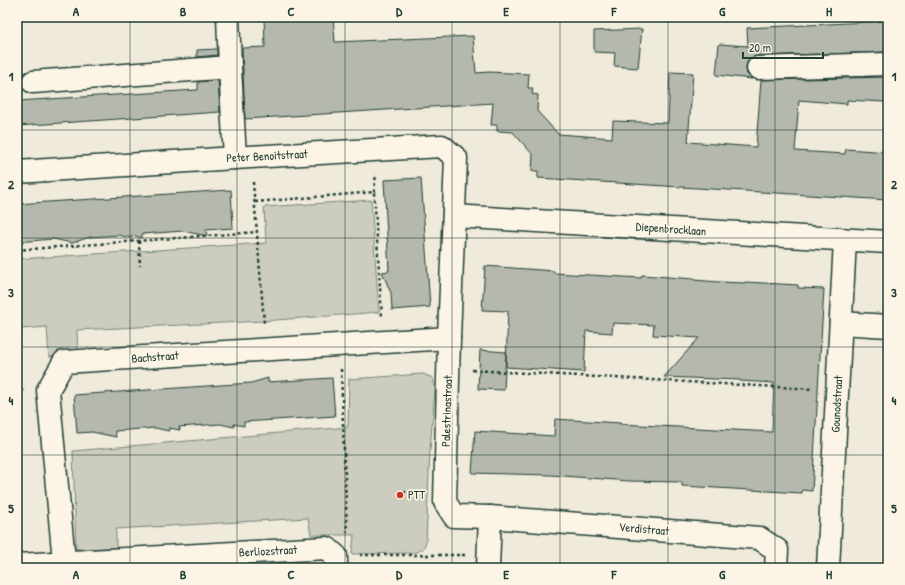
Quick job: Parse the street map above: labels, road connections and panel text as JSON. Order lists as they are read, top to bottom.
{
  "streets": {
    "street": [
      "Peter Benoitstraat",
      "Diepenbrocklaan",
      "Bachstraat",
      "Gounodstraat",
      "Palestrinastraat",
      "Verdistraat",
      "Berliozstraat"
    ]
  },
  "crossings": [
    ["Peter Benoitstraat", "Diepenbrocklaan"],
    ["Peter Benoitstraat", "Palestrinastraat"],
    ["Diepenbrocklaan", "Gounodstraat"],
    ["Diepenbrocklaan", "Palestrinastraat"],
    ["Bachstraat", "Palestrinastraat"],
    ["Bachstraat", "Berliozstraat"],
    ["Palestrinastraat", "Verdistraat"]
  ],
  "places": ["PTT"],
  "scale_bar": "20 m",
  "grid": {
    "columns": [
      "A",
      "B",
      "C",
      "D",
      "E",
      "F",
      "G",
      "H"
    ],
    "rows": [
      "1",
      "2",
      "3",
      "4",
      "5"
    ]
  }
}
